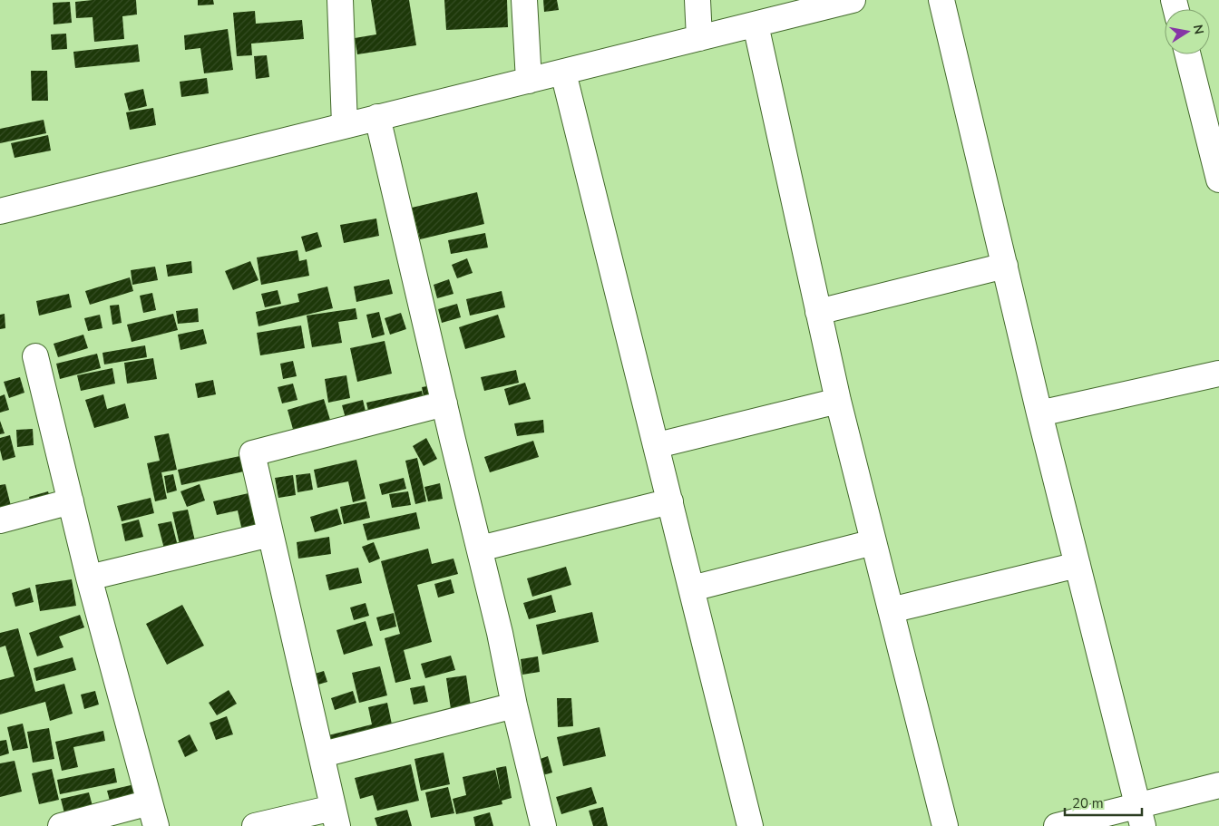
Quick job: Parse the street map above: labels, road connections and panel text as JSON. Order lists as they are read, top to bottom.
{
  "scale_bar": "20 m",
  "north": "right"
}
